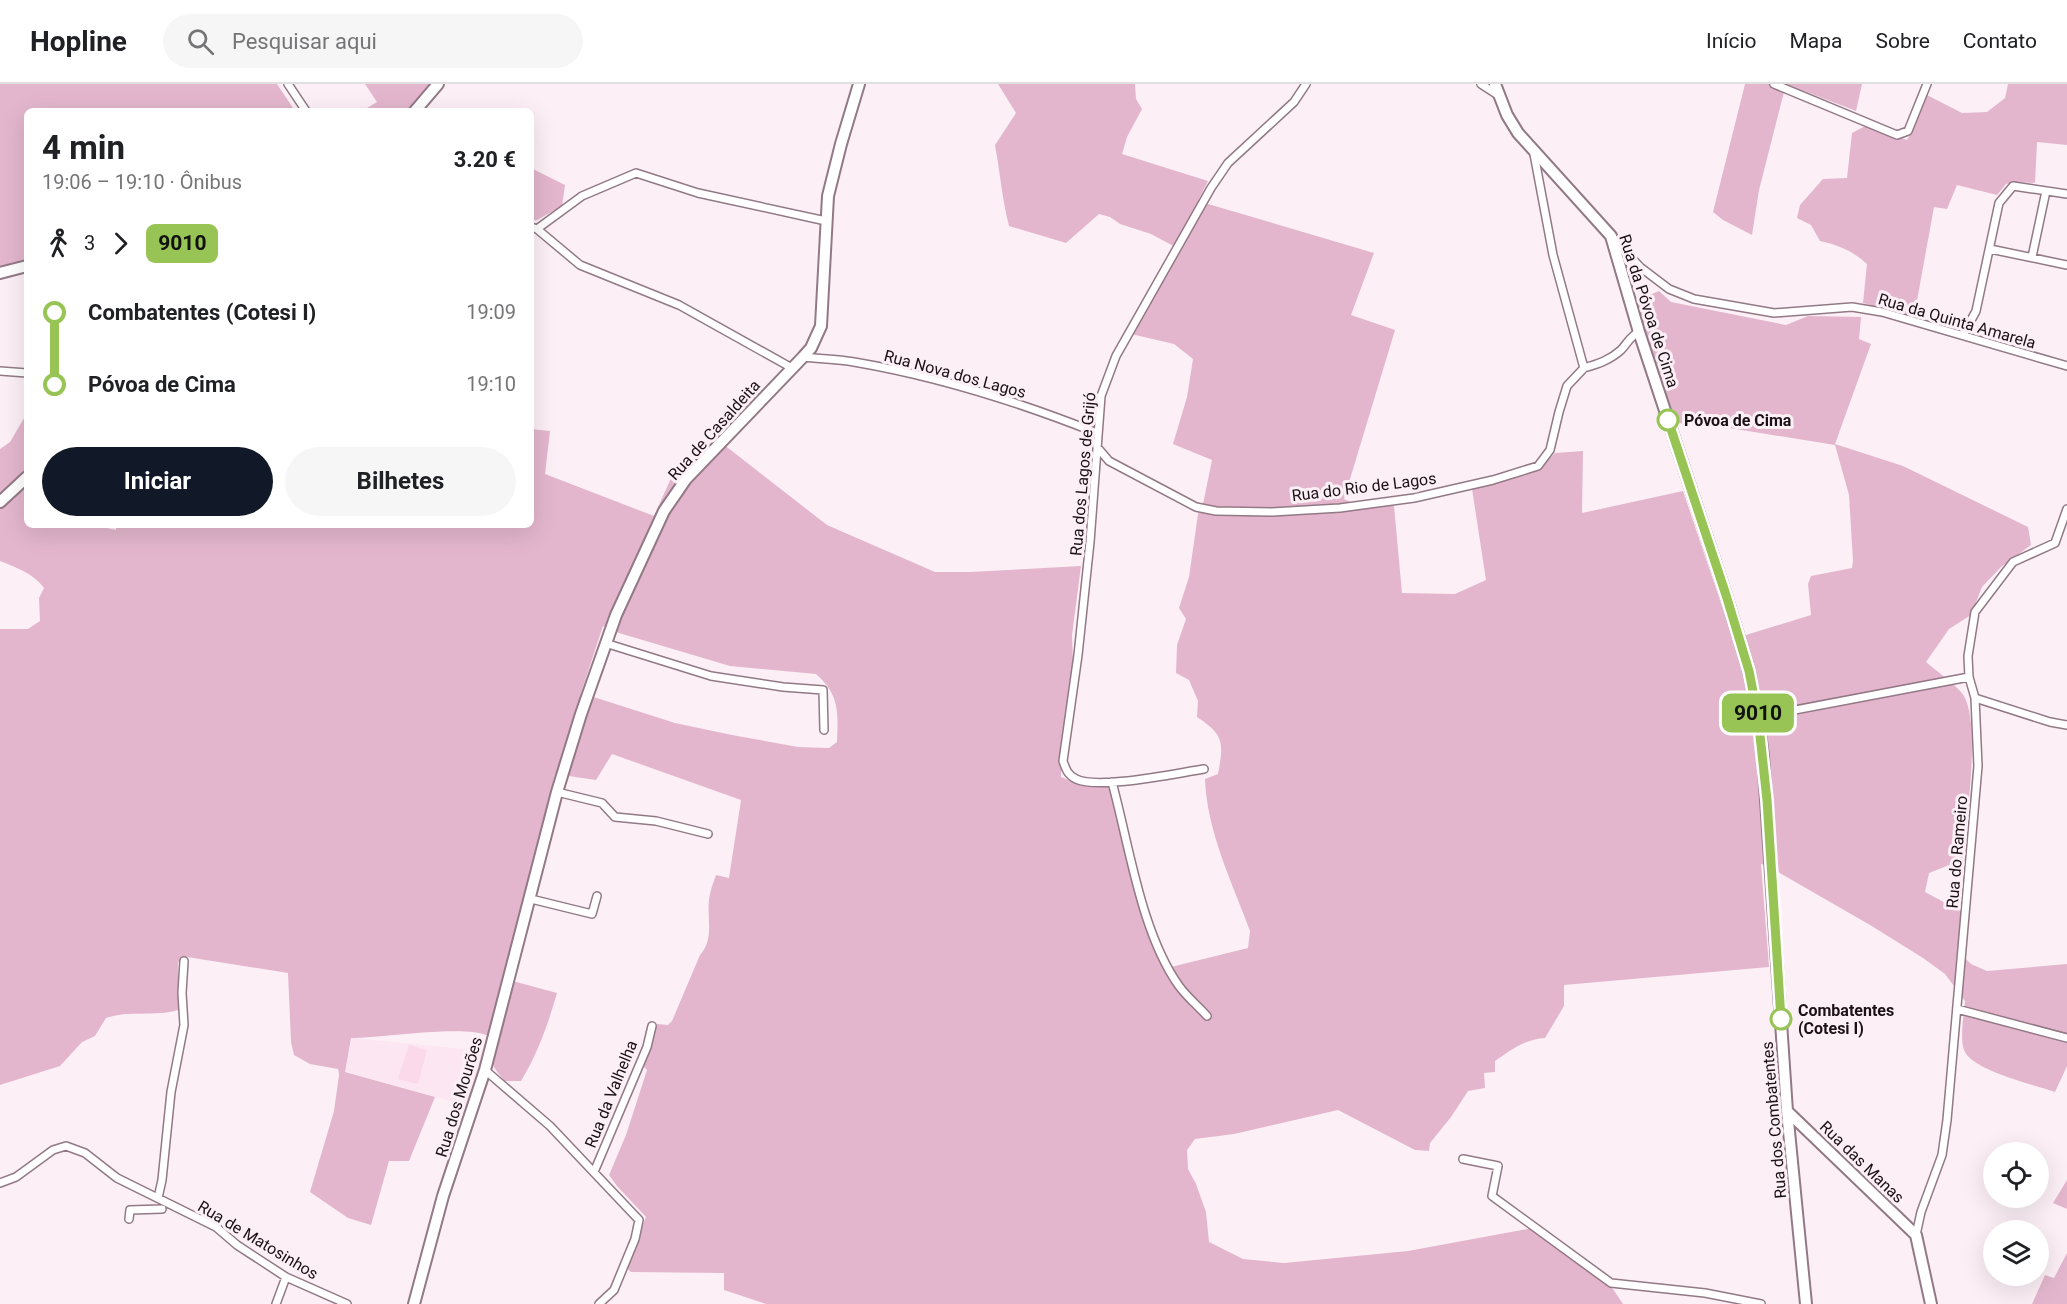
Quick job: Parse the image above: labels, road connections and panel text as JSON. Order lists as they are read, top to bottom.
{
  "streets": {
    "main road": [
      "Rua da Póvoa de Cima",
      "Rua de Casaldeita",
      "Rua dos Mourões",
      "Rua dos Combatentes",
      "Rua das Manas"
    ],
    "street": [
      "Rua da Quinta Amarela",
      "Rua Nova dos Lagos",
      "Rua dos Lagos de Grijó",
      "Rua do Rio de Lagos",
      "Rua do Rameiro",
      "Rua da Valhelha",
      "Rua de Matosinhos"
    ]
  },
  "crossings": [
    ["Rua da Póvoa de Cima", "Rua da Quinta Amarela"],
    ["Rua da Póvoa de Cima", "Rua do Rio de Lagos"],
    ["Rua da Póvoa de Cima", "Rua dos Combatentes"],
    ["Rua Nova dos Lagos", "Rua de Casaldeita"],
    ["Rua Nova dos Lagos", "Rua dos Lagos de Grijó"],
    ["Rua de Casaldeita", "Rua dos Mourões"],
    ["Rua dos Lagos de Grijó", "Rua do Rio de Lagos"],
    ["Rua do Rameiro", "Rua das Manas"],
    ["Rua dos Combatentes", "Rua das Manas"]
  ],
  "places": ["Póvoa de Cima", "Combatentes (Cotesi I)"],
  "lines": ["bus line 9010"],
  "page": {
    "header": "Hopline",
    "search": "Pesquisar aqui",
    "nav": [
      "Início",
      "Mapa",
      "Sobre",
      "Contato"
    ],
    "on_map": "9010",
    "heading": ["4 min", "19:06 – 19:10 · Ônibus", "3.20 €"],
    "legs": ["3", "9010"],
    "list": [
      {
        "name": "Combatentes (Cotesi I)",
        "value": "19:09"
      },
      {
        "name": "Póvoa de Cima",
        "value": "19:10"
      }
    ],
    "buttons": ["Iniciar", "Bilhetes"]
  }
}
